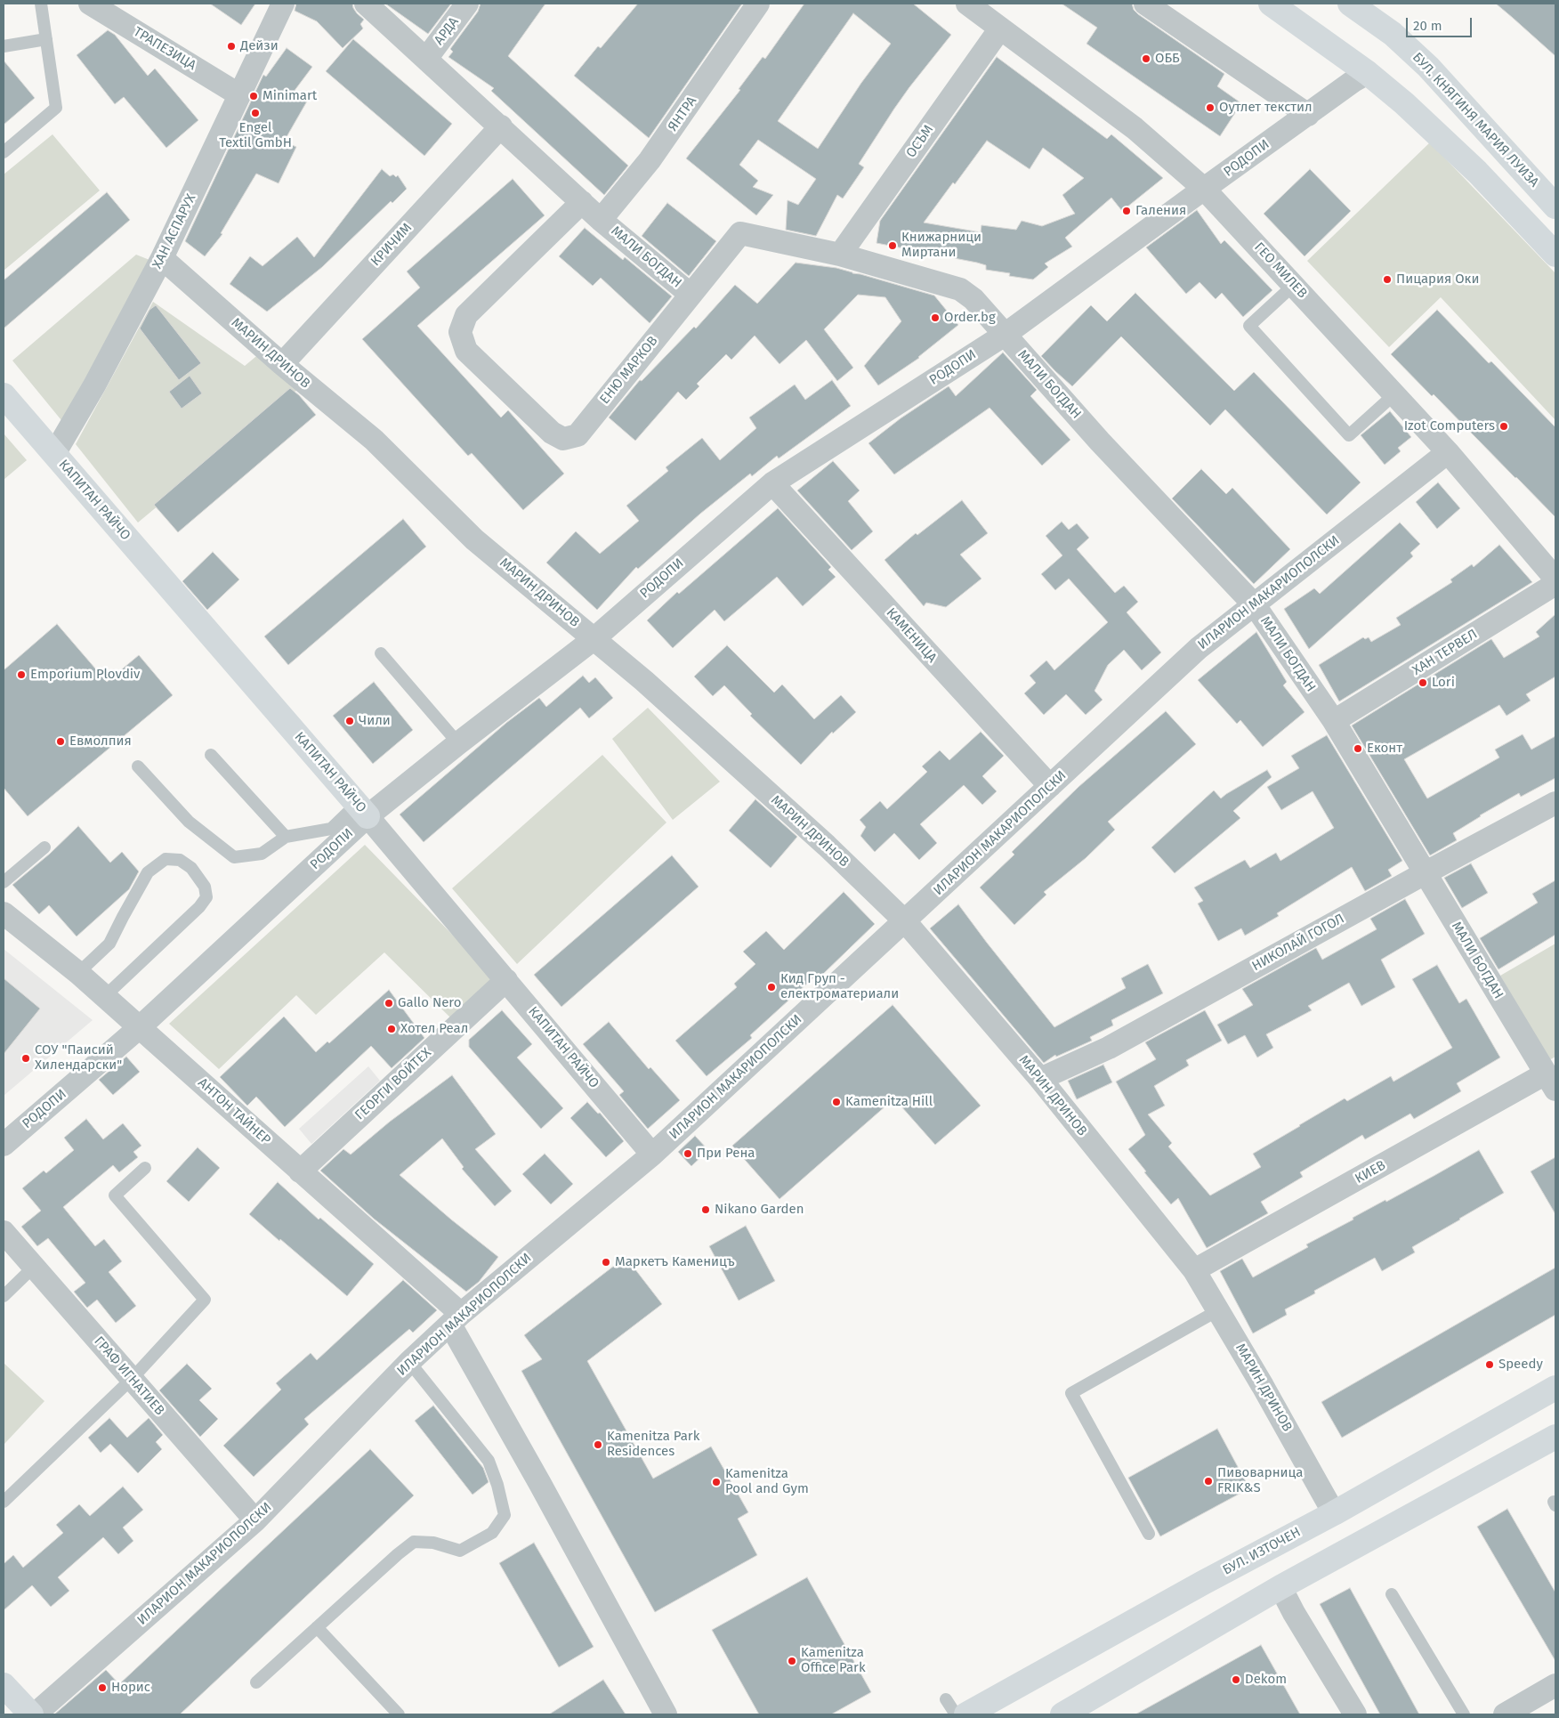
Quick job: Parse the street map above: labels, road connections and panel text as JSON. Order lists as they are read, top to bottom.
{
  "streets": {
    "main road": ["БУЛ. КНЯГИНЯ МАРИЯ ЛУИЗА", "КАПИТАН РАЙЧО", "БУЛ. ИЗТОЧЕН"],
    "street": [
      "АРДА",
      "ТРАПЕЗИЦА",
      "ЯНТРА",
      "ОСЪМ",
      "РОДОПИ",
      "ХАН АСПАРУХ",
      "КРИЧИМ",
      "МАЛИ БОГДАН",
      "ГЕО МИЛЕВ",
      "МАРИН ДРИНОВ",
      "ЕНЮ МАРКОВ",
      "ИЛАРИОН МАКАРИОПОЛСКИ",
      "КАМЕНИЦА",
      "ХАН ТЕРВЕЛ",
      "НИКОЛАЙ ГОГОЛ",
      "ГЕОРГИ ВОЙТЕХ",
      "АНТОН ТАЙНЕР",
      "КИЕВ",
      "ГРАФ ИГНАТИЕВ"
    ]
  },
  "crossings": [
    ["АРДА", "МАЛИ БОГДАН"],
    ["ТРАПЕЗИЦА", "ХАН АСПАРУХ"],
    ["ЯНТРА", "МАЛИ БОГДАН"],
    ["ОСЪМ", "МАЛИ БОГДАН"],
    ["ОСЪМ", "ГЕО МИЛЕВ"],
    ["РОДОПИ", "МАЛИ БОГДАН"],
    ["РОДОПИ", "ГЕО МИЛЕВ"],
    ["РОДОПИ", "МАРИН ДРИНОВ"],
    ["РОДОПИ", "КАПИТАН РАЙЧО"],
    ["РОДОПИ", "КАМЕНИЦА"],
    ["РОДОПИ", "АНТОН ТАЙНЕР"],
    ["ХАН АСПАРУХ", "МАРИН ДРИНОВ"],
    ["ХАН АСПАРУХ", "КАПИТАН РАЙЧО"],
    ["КРИЧИМ", "МАЛИ БОГДАН"],
    ["КРИЧИМ", "МАРИН ДРИНОВ"],
    ["МАЛИ БОГДАН", "ЕНЮ МАРКОВ"],
    ["МАЛИ БОГДАН", "ИЛАРИОН МАКАРИОПОЛСКИ"],
    ["МАЛИ БОГДАН", "ХАН ТЕРВЕЛ"],
    ["МАЛИ БОГДАН", "НИКОЛАЙ ГОГОЛ"],
    ["МАЛИ БОГДАН", "КИЕВ"],
    ["ГЕО МИЛЕВ", "ИЛАРИОН МАКАРИОПОЛСКИ"],
    ["МАРИН ДРИНОВ", "ИЛАРИОН МАКАРИОПОЛСКИ"],
    ["МАРИН ДРИНОВ", "НИКОЛАЙ ГОГОЛ"],
    ["МАРИН ДРИНОВ", "КИЕВ"],
    ["МАРИН ДРИНОВ", "БУЛ. ИЗТОЧЕН"],
    ["КАПИТАН РАЙЧО", "ИЛАРИОН МАКАРИОПОЛСКИ"],
    ["КАПИТАН РАЙЧО", "ГЕОРГИ ВОЙТЕХ"],
    ["ИЛАРИОН МАКАРИОПОЛСКИ", "КАМЕНИЦА"],
    ["ИЛАРИОН МАКАРИОПОЛСКИ", "АНТОН ТАЙНЕР"],
    ["ИЛАРИОН МАКАРИОПОЛСКИ", "ГРАФ ИГНАТИЕВ"],
    ["ГЕОРГИ ВОЙТЕХ", "АНТОН ТАЙНЕР"]
  ],
  "places": [
    "Дейзи",
    "ОББ",
    "Minimart",
    "Оутлет текстил",
    "Engel Textil GmbH",
    "Галения",
    "Книжарници Миртани",
    "Пицария Оки",
    "Order.bg",
    "Izot Computers",
    "Emporium Plovdiv",
    "Lori",
    "Чили",
    "Евмолпия",
    "Еконт",
    "Кид Груп - електроматериали",
    "Gallo Nero",
    "Хотел Реал",
    "СОУ \"Паисий Хилендарски\"",
    "Kamenitza Hill",
    "При Рена",
    "Nikano Garden",
    "Маркетъ Каменицъ",
    "Speedy",
    "Kamenitza Park Residences",
    "Пивоварница FRIK&S",
    "Kamenitza Pool and Gym",
    "Kamenitza Office Park",
    "Dekom",
    "Норис"
  ],
  "scale_bar": "20 m"
}
